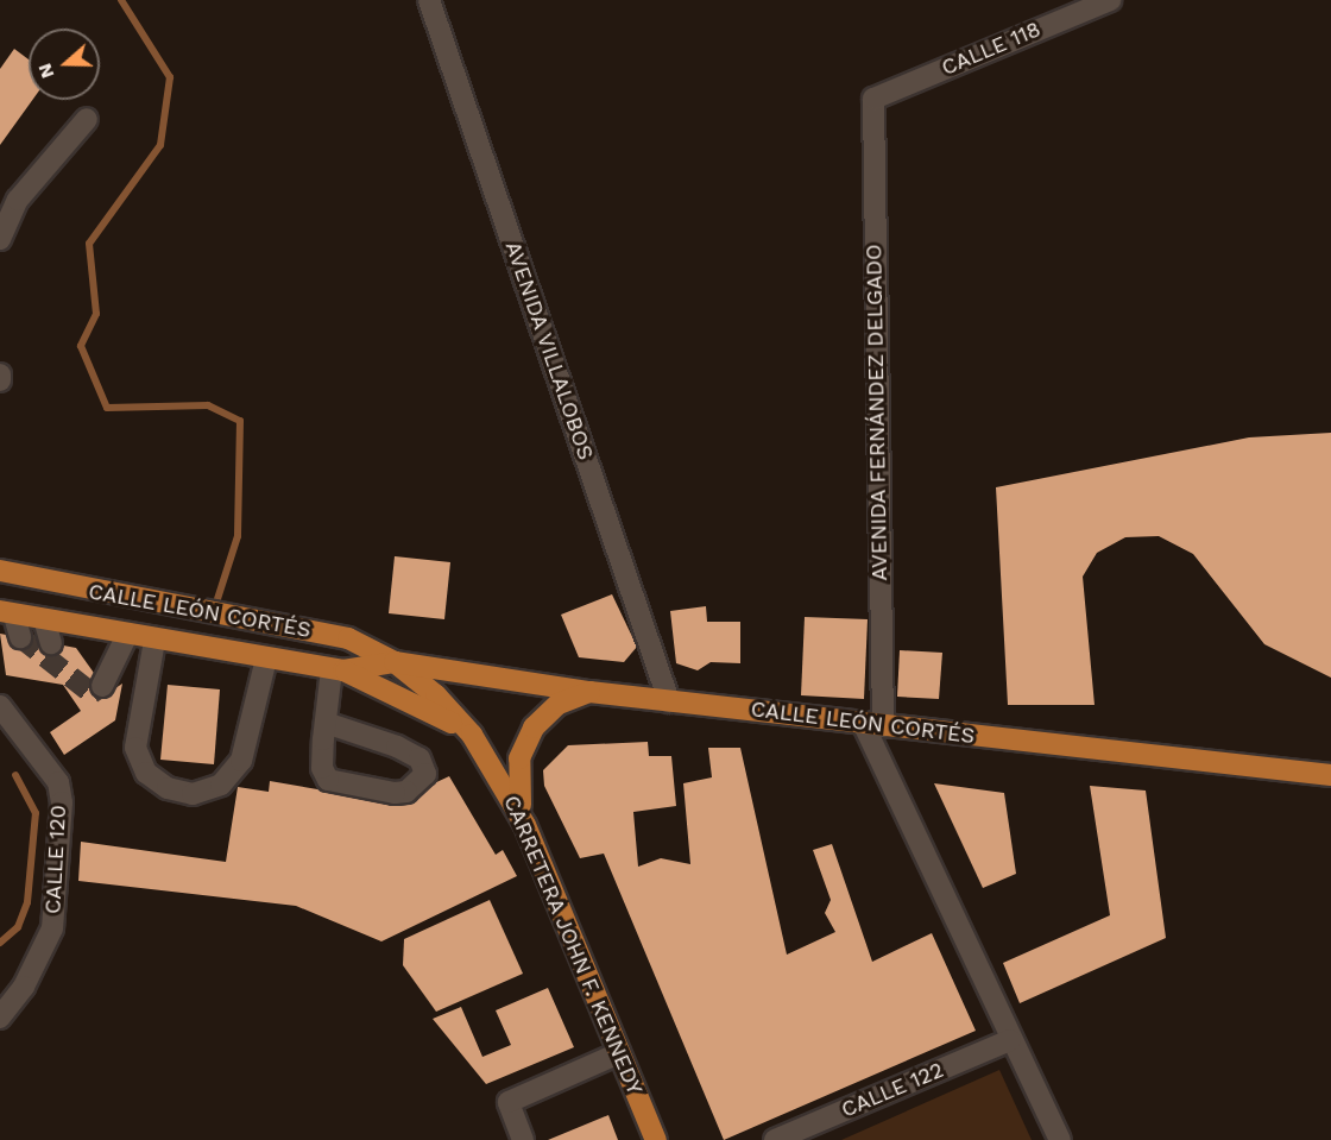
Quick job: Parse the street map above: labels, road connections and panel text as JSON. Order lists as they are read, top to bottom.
{
  "streets": {
    "main road": ["CALLE LEÓN CORTÉS", "CARRETERA JOHN F. KENNEDY"],
    "street": [
      "CALLE 118",
      "AVENIDA VILLALOBOS",
      "AVENIDA FERNÁNDEZ DELGADO",
      "CALLE 120",
      "CALLE 122"
    ]
  },
  "crossings": [
    ["CALLE 118", "AVENIDA FERNÁNDEZ DELGADO"],
    ["AVENIDA VILLALOBOS", "CALLE LEÓN CORTÉS"],
    ["AVENIDA FERNÁNDEZ DELGADO", "CALLE LEÓN CORTÉS"],
    ["AVENIDA FERNÁNDEZ DELGADO", "CALLE 122"],
    ["CALLE LEÓN CORTÉS", "CARRETERA JOHN F. KENNEDY"]
  ],
  "north": "left"
}
